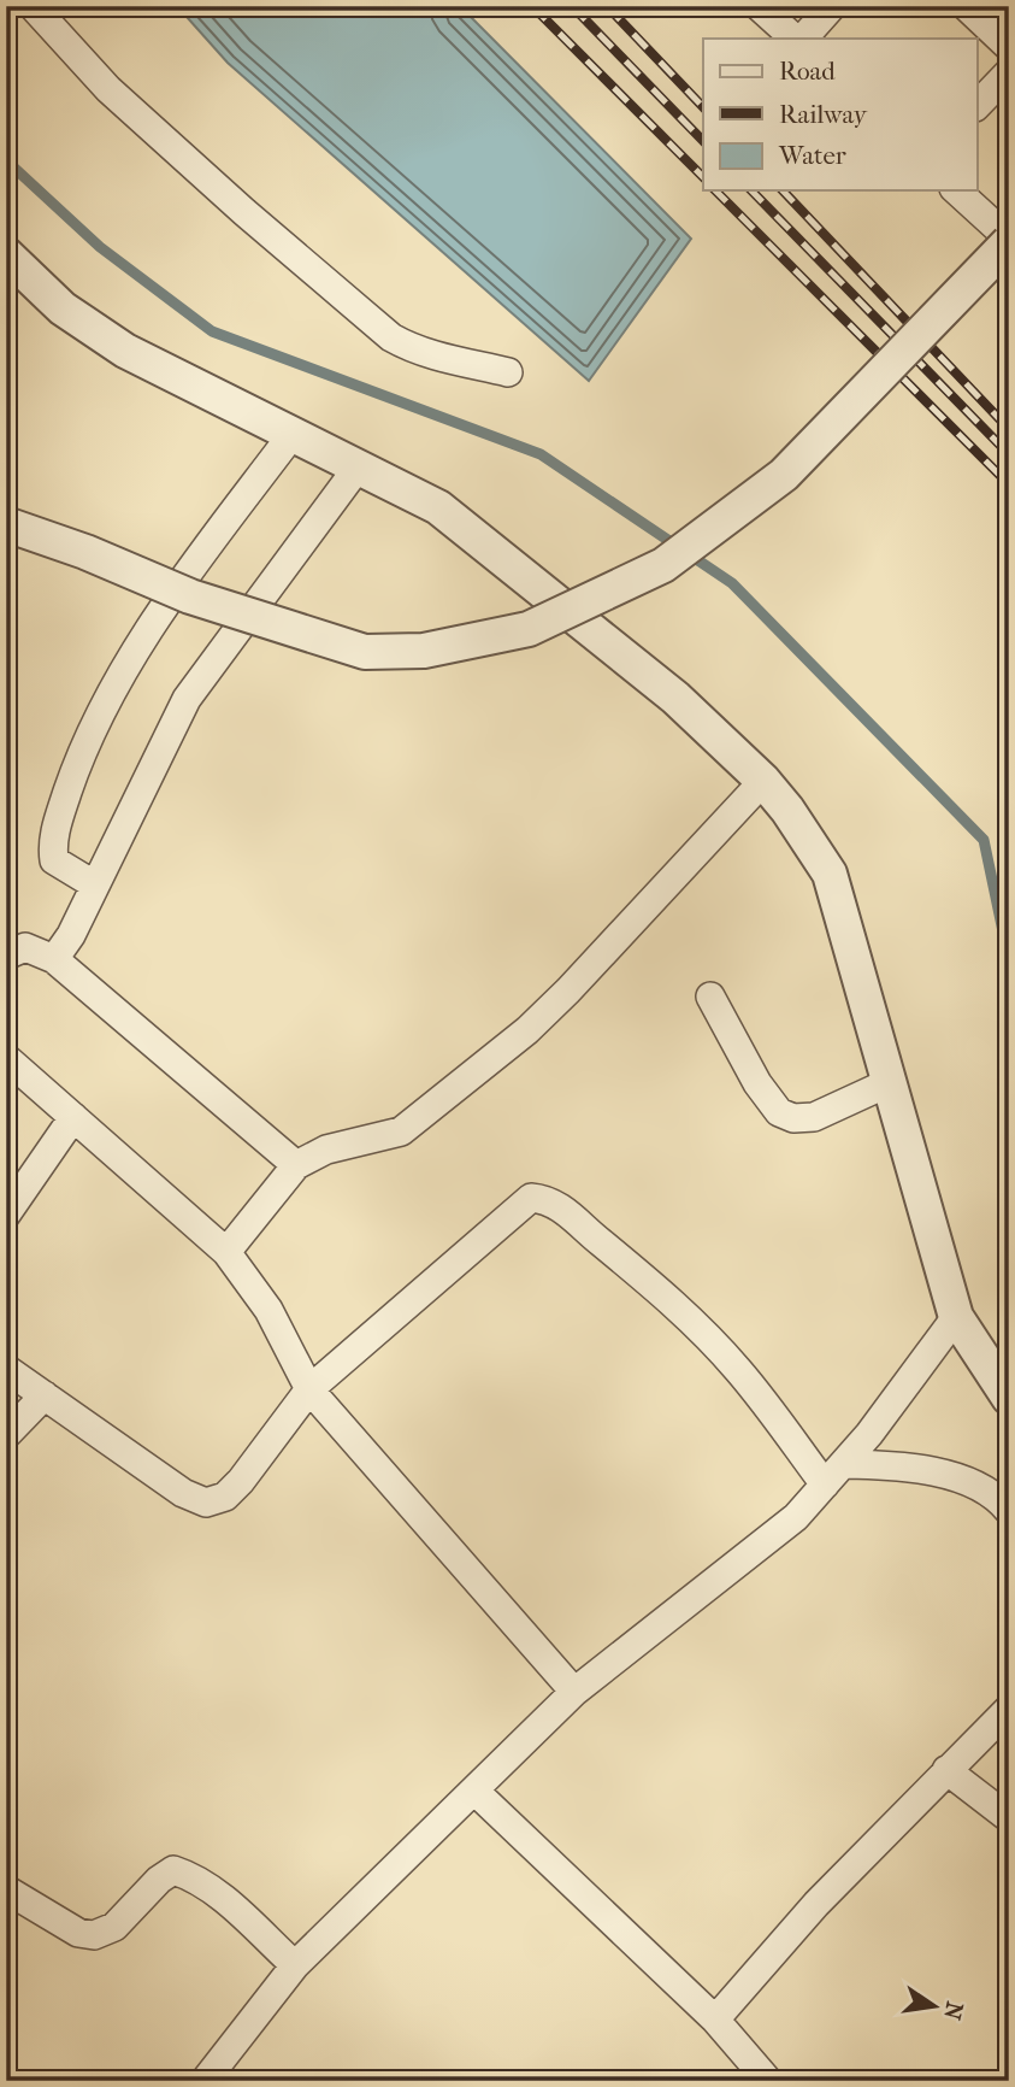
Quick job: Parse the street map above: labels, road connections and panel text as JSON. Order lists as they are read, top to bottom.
{
  "legend": ["Road", "Railway", "Water"],
  "north": "right"
}
